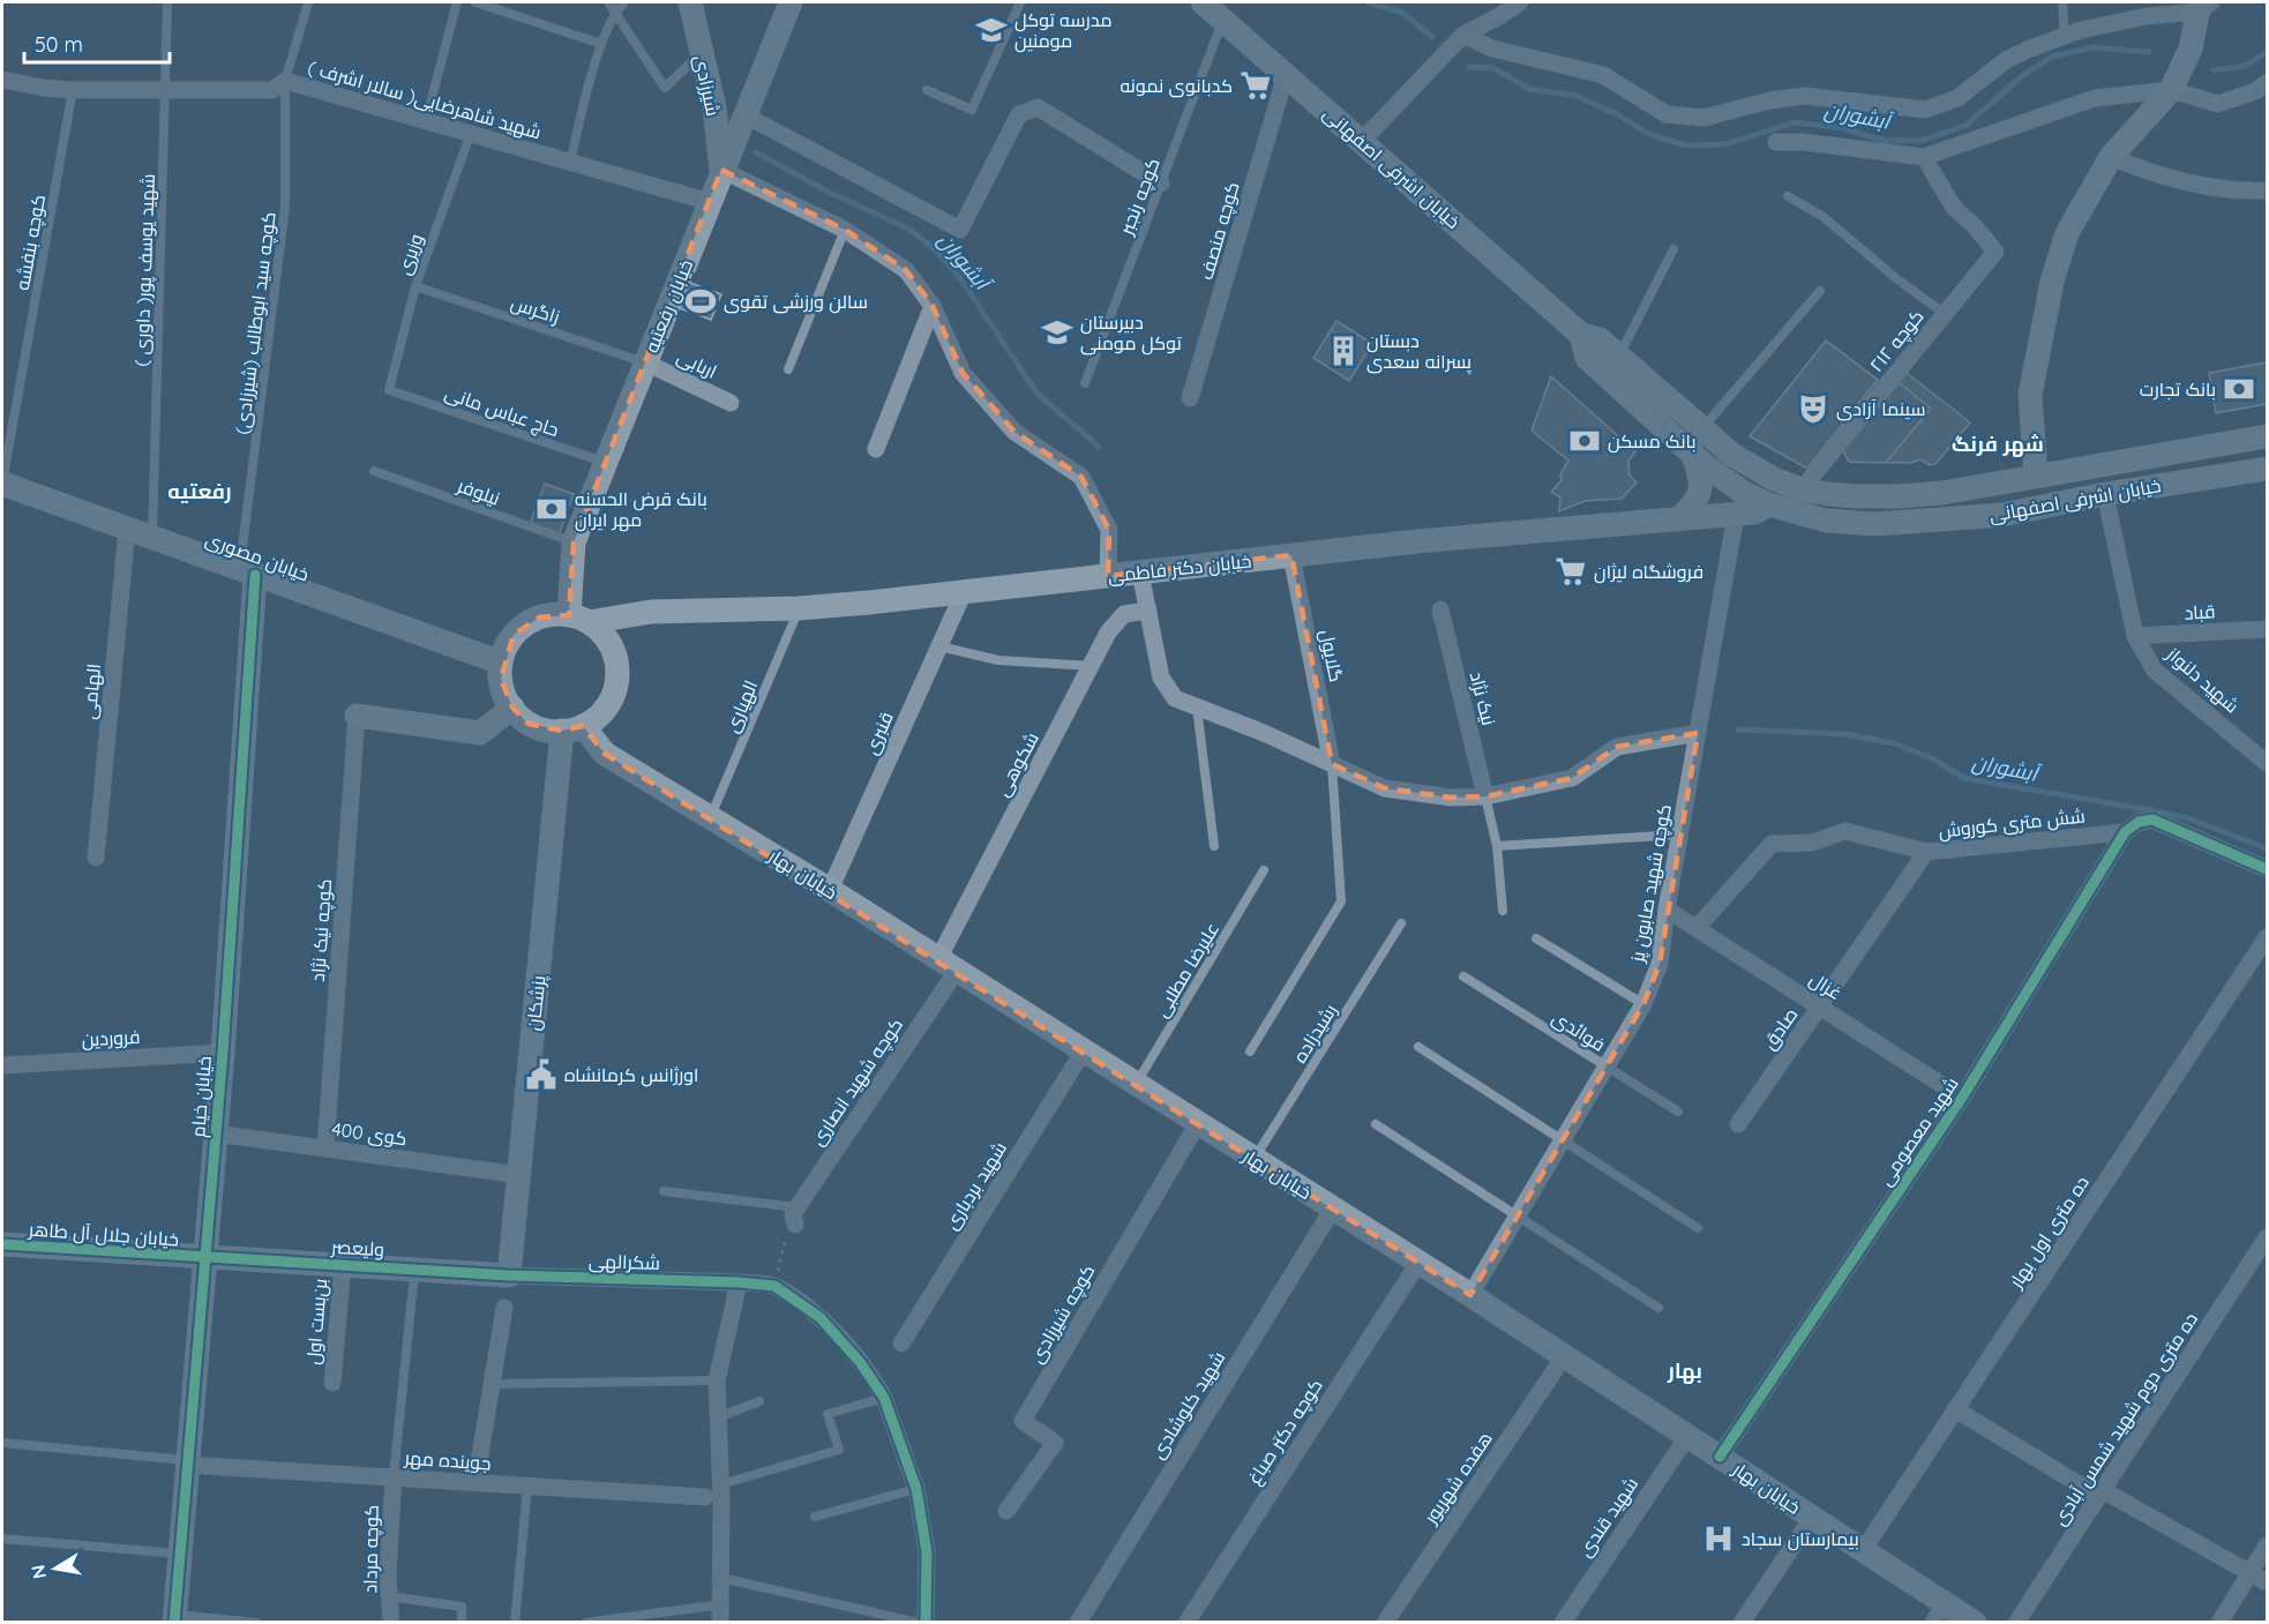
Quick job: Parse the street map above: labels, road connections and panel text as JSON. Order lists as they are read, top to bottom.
{
  "streets": {
    "main road": [
      "شیرزادی",
      "خیابان اشرفی اصفهانی",
      "خیابان رفعتیه",
      "خیابان مصوری",
      "خیابان دکتر فاطمی",
      "خیابان بهار",
      "پزشکان",
      "خیابان خیام",
      "خیابان جلال آل طاهر",
      "ولیعصر"
    ],
    "street": [
      "شهید شاهرضایی( سالار اشرف )",
      "کوچه منصف",
      "کوچه ۲۱۲",
      "اربابی",
      "قباد",
      "گلایول",
      "شهید دلنواز",
      "الهامی",
      "نیک نژاد",
      "قنبری",
      "شکوهی",
      "شش متری کوروش",
      "کوچه شهید صابون پز",
      "کوچه نیک نژاد",
      "غزال",
      "صادق",
      "فروردین",
      "کوچه شهید انصاری",
      "شهید معصومی",
      "کوی 400",
      "شهید بردباری",
      "ده متری اول بهار",
      "شکرالهی",
      "کوچه شیرزادی",
      "بن‌بست اول",
      "شهید کلوشادی",
      "ده متری دوم شهید شمس آبادی",
      "کوچه دکتر صباغ",
      "جوینده مهر",
      "هفده شهریور",
      "شهید قندی",
      "کوچه مرداد"
    ],
    "lane": [
      "کوچه رنجبر",
      "کوچه بنفشه",
      "وزیری",
      "شهید یوسف پور( داوری )",
      "زاگرس",
      "کوچه سید ابوطالب (شیرزادی)",
      "حاج عباس مانی",
      "نیلوفر",
      "الهیاری",
      "علیرضا مطلبی",
      "فوائدی",
      "رشیدزاده"
    ]
  },
  "crossings": [
    ["شیرزادی", "خیابان رفعتیه"],
    ["شهید شاهرضایی( سالار اشرف )", "کوچه بنفشه"],
    ["شهید شاهرضایی( سالار اشرف )", "وزیری"],
    ["شهید شاهرضایی( سالار اشرف )", "شهید یوسف پور( داوری )"],
    ["شهید شاهرضایی( سالار اشرف )", "خیابان رفعتیه"],
    ["شهید شاهرضایی( سالار اشرف )", "کوچه سید ابوطالب (شیرزادی)"],
    ["خیابان اشرفی اصفهانی", "کوچه رنجبر"],
    ["خیابان اشرفی اصفهانی", "کوچه منصف"],
    ["خیابان اشرفی اصفهانی", "کوچه ۲۱۲"],
    ["خیابان اشرفی اصفهانی", "خیابان دکتر فاطمی"],
    ["خیابان اشرفی اصفهانی", "شهید دلنواز"],
    ["کوچه بنفشه", "خیابان مصوری"],
    ["وزیری", "زاگرس"],
    ["وزیری", "حاج عباس مانی"],
    ["شهید یوسف پور( داوری )", "خیابان مصوری"],
    ["خیابان رفعتیه", "زاگرس"],
    ["خیابان رفعتیه", "اربابی"],
    ["خیابان رفعتیه", "حاج عباس مانی"],
    ["خیابان رفعتیه", "نیلوفر"],
    ["خیابان رفعتیه", "خیابان مصوری"],
    ["خیابان رفعتیه", "خیابان دکتر فاطمی"],
    ["خیابان رفعتیه", "خیابان بهار"],
    ["خیابان رفعتیه", "پزشکان"],
    ["زاگرس", "اربابی"],
    ["کوچه سید ابوطالب (شیرزادی)", "خیابان مصوری"],
    ["کوچه سید ابوطالب (شیرزادی)", "خیابان خیام"],
    ["خیابان مصوری", "خیابان دکتر فاطمی"],
    ["خیابان مصوری", "الهامی"],
    ["خیابان مصوری", "خیابان بهار"],
    ["خیابان مصوری", "پزشکان"],
    ["خیابان مصوری", "خیابان خیام"],
    ["خیابان دکتر فاطمی", "گلایول"],
    ["خیابان دکتر فاطمی", "الهیاری"],
    ["خیابان دکتر فاطمی", "قنبری"],
    ["خیابان دکتر فاطمی", "خیابان بهار"],
    ["خیابان دکتر فاطمی", "کوچه شهید صابون پز"],
    ["خیابان دکتر فاطمی", "پزشکان"],
    ["قباد", "شهید دلنواز"],
    ["الهیاری", "خیابان بهار"],
    ["قنبری", "خیابان بهار"],
    ["شکوهی", "خیابان بهار"],
    ["شکوهی", "کوچه شهید انصاری"],
    ["شش متری کوروش", "غزال"],
    ["شش متری کوروش", "صادق"],
    ["شش متری کوروش", "شهید معصومی"],
    ["خیابان بهار", "کوچه شهید صابون پز"],
    ["خیابان بهار", "علیرضا مطلبی"],
    ["خیابان بهار", "پزشکان"],
    ["خیابان بهار", "رشیدزاده"],
    ["خیابان بهار", "کوچه شهید انصاری"],
    ["خیابان بهار", "شهید معصومی"],
    ["خیابان بهار", "شهید بردباری"],
    ["خیابان بهار", "ده متری اول بهار"],
    ["خیابان بهار", "کوچه شیرزادی"],
    ["خیابان بهار", "شهید کلوشادی"],
    ["خیابان بهار", "کوچه دکتر صباغ"],
    ["خیابان بهار", "هفده شهریور"],
    ["خیابان بهار", "شهید قندی"],
    ["کوچه شهید صابون پز", "غزال"],
    ["کوچه شهید صابون پز", "فوائدی"],
    ["کوچه نیک نژاد", "کوی 400"],
    ["غزال", "صادق"],
    ["غزال", "شهید معصومی"],
    ["پزشکان", "کوی 400"],
    ["پزشکان", "ولیعصر"],
    ["پزشکان", "شکرالهی"],
    ["فروردین", "خیابان خیام"],
    ["خیابان خیام", "کوی 400"],
    ["خیابان خیام", "خیابان جلال آل طاهر"],
    ["خیابان خیام", "ولیعصر"],
    ["خیابان خیام", "جوینده مهر"],
    ["خیابان جلال آل طاهر", "ولیعصر"],
    ["ولیعصر", "شکرالهی"],
    ["ولیعصر", "بن‌بست اول"],
    ["جوینده مهر", "کوچه مرداد"]
  ],
  "districts": ["شهر فرنگ", "رفعتیه", "بهار"],
  "water": ["آبشوران"],
  "places": {
    "school or university": ["مدرسه توکل مومنین", "دبیرستان توکل مومنی"],
    "supermarket": ["کدبانوی نمونه", "فروشگاه لیژان"],
    "sports": ["سالن ورزشی تقوی"],
    "building": ["دبستان پسرانه سعدی"],
    "bank": ["بانک تجارت", "بانک مسکن", "بانک قرض الحسنه مهر ایران"],
    "theatre": ["سینما آزادی"],
    "public building": ["اورژانس کرمانشاه"],
    "hospital": ["بیمارستان سجاد"]
  },
  "scale_bar": "50 m",
  "north": "left"
}
